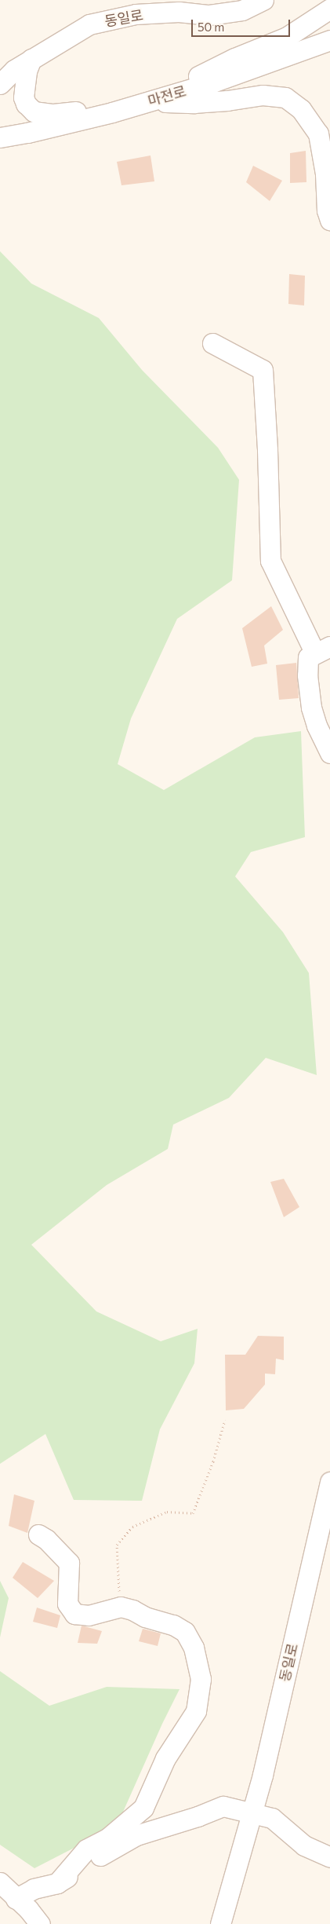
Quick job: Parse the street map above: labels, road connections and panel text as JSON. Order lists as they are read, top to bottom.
{
  "streets": {
    "street": ["동일로", "마전로"]
  },
  "scale_bar": "50 m"
}
